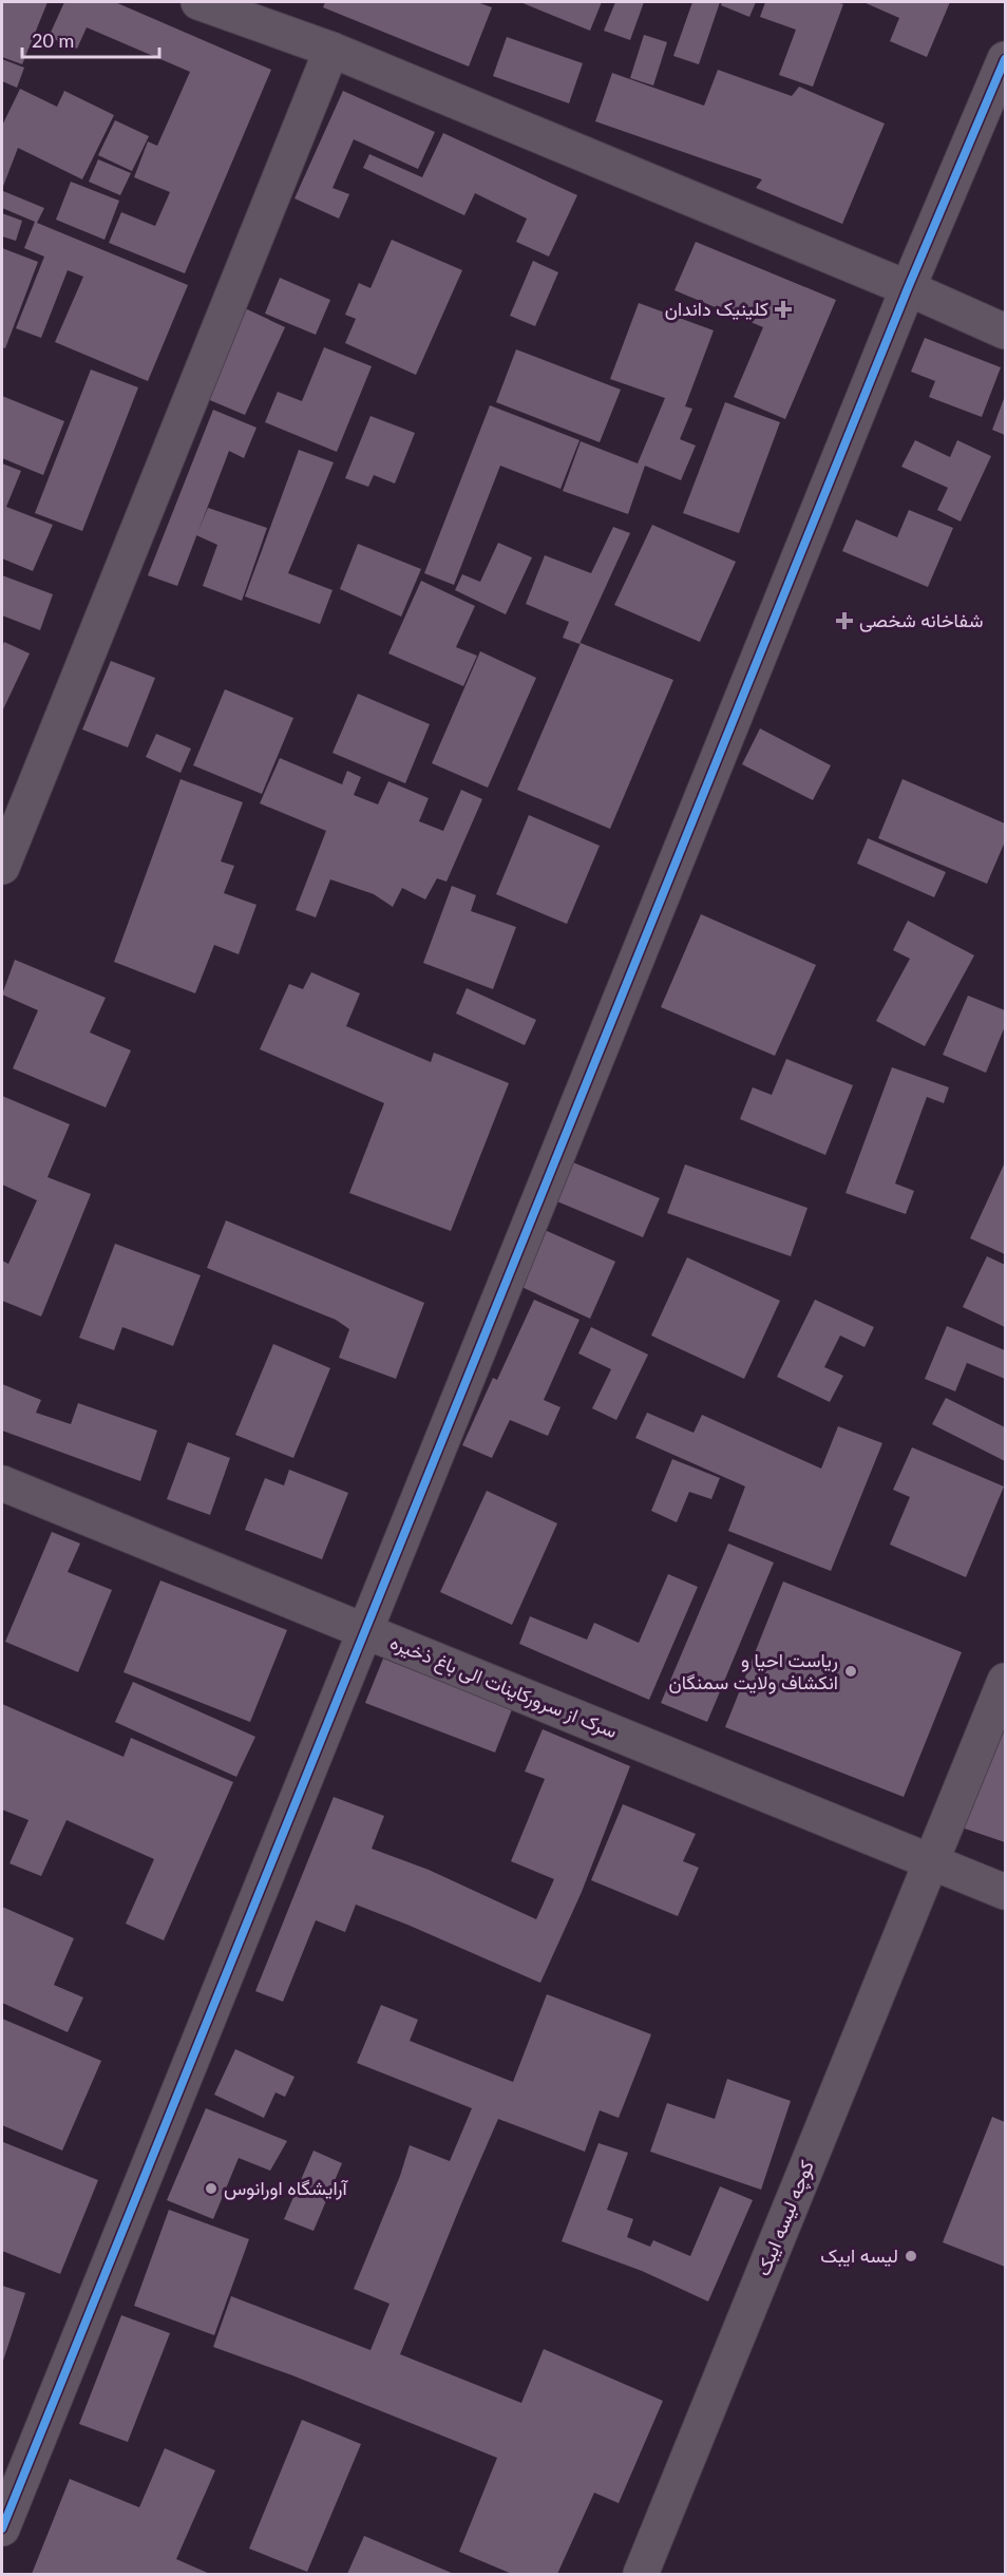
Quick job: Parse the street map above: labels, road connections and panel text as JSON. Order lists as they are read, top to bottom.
{
  "streets": {
    "street": ["سرک از سرورکاینات الی باغ ذخیره", "کوچه لیسه ایبک"]
  },
  "crossings": [
    ["سرک از سرورکاینات الی باغ ذخیره", "کوچه لیسه ایبک"]
  ],
  "places": {
    "health": ["کلینیک داندان", "شفاخانه شخصی"],
    "other": ["ریاست احیا و انکشاف ولایت سمنگان", "آرایشگاه اورانوس", "لیسه ایبک"]
  },
  "scale_bar": "20 m"
}
